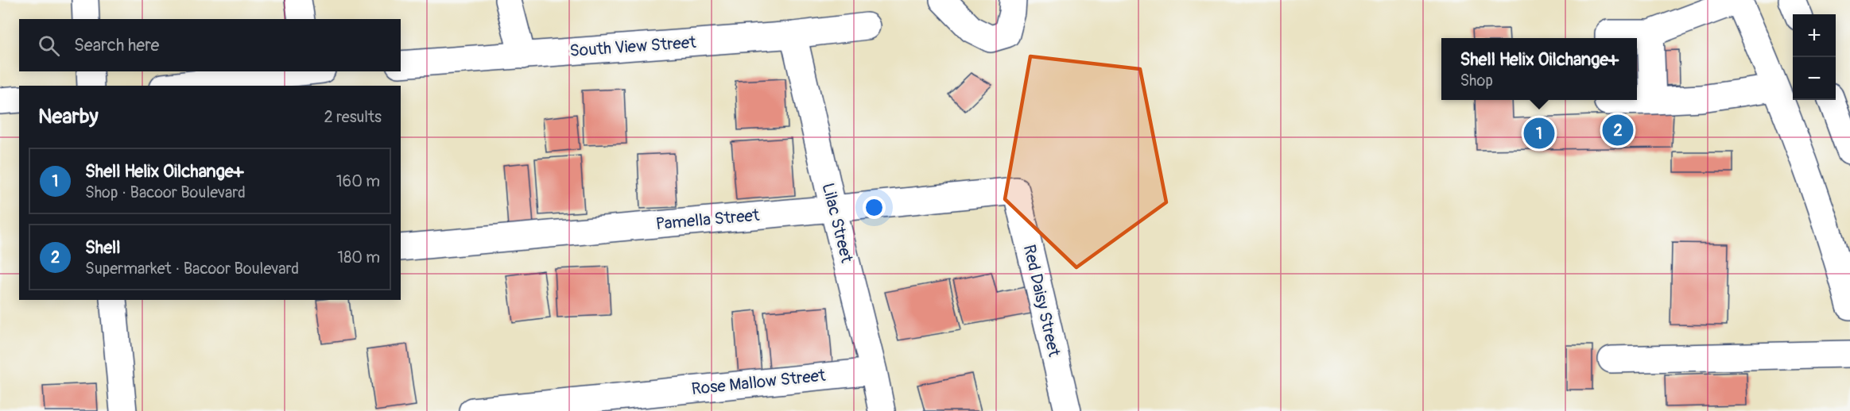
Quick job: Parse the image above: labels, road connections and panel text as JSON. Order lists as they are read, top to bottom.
{
  "streets": {
    "street": [
      "South View Street",
      "Pamella Street",
      "Lilac Street",
      "Red Daisy Street",
      "Rose Mallow Street"
    ]
  },
  "crossings": [
    ["South View Street", "Lilac Street"],
    ["Pamella Street", "Lilac Street"],
    ["Pamella Street", "Red Daisy Street"],
    ["Lilac Street", "Rose Mallow Street"]
  ],
  "page": {
    "map_buttons": ["+", "−"],
    "search": "Search here",
    "popup": ["Shell Helix Oilchange+", "Shop"],
    "heading": ["Nearby", "2 results"],
    "pins": ["2", "1"],
    "list": [
      {
        "mark": "1",
        "name": "Shell Helix Oilchange+",
        "note": "Shop · Bacoor Boulevard",
        "value": "160 m"
      },
      {
        "mark": "2",
        "name": "Shell",
        "note": "Supermarket · Bacoor Boulevard",
        "value": "180 m"
      }
    ]
  }
}
